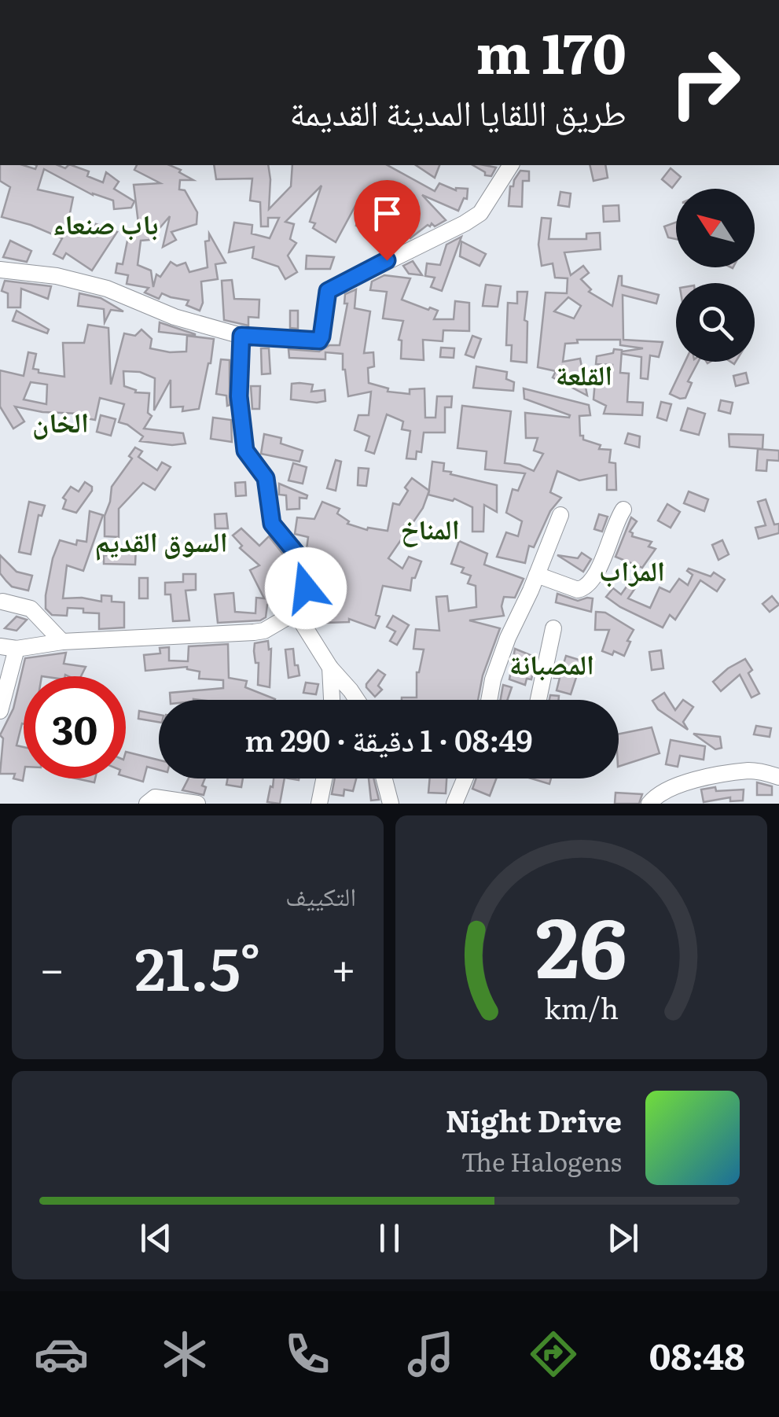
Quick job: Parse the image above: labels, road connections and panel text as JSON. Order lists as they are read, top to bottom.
{
  "districts": [
    "باب صنعاء",
    "القلعة",
    "الخان",
    "المناخ",
    "السوق القديم",
    "المزاب",
    "المصبانة"
  ],
  "north": "top left",
  "page": {
    "turn": ["170 m", "طريق اللقايا المدينة القديمة"],
    "limit": "30",
    "trip": "08:49 · 1 دقيقة · 290 m",
    "tile": "التكييف",
    "heat": ["−", "21.5°", "+"],
    "song": ["Night Drive", "The Halogens"],
    "tabs": "08:48",
    "gauge": ["26", "km/h"]
  }
}
